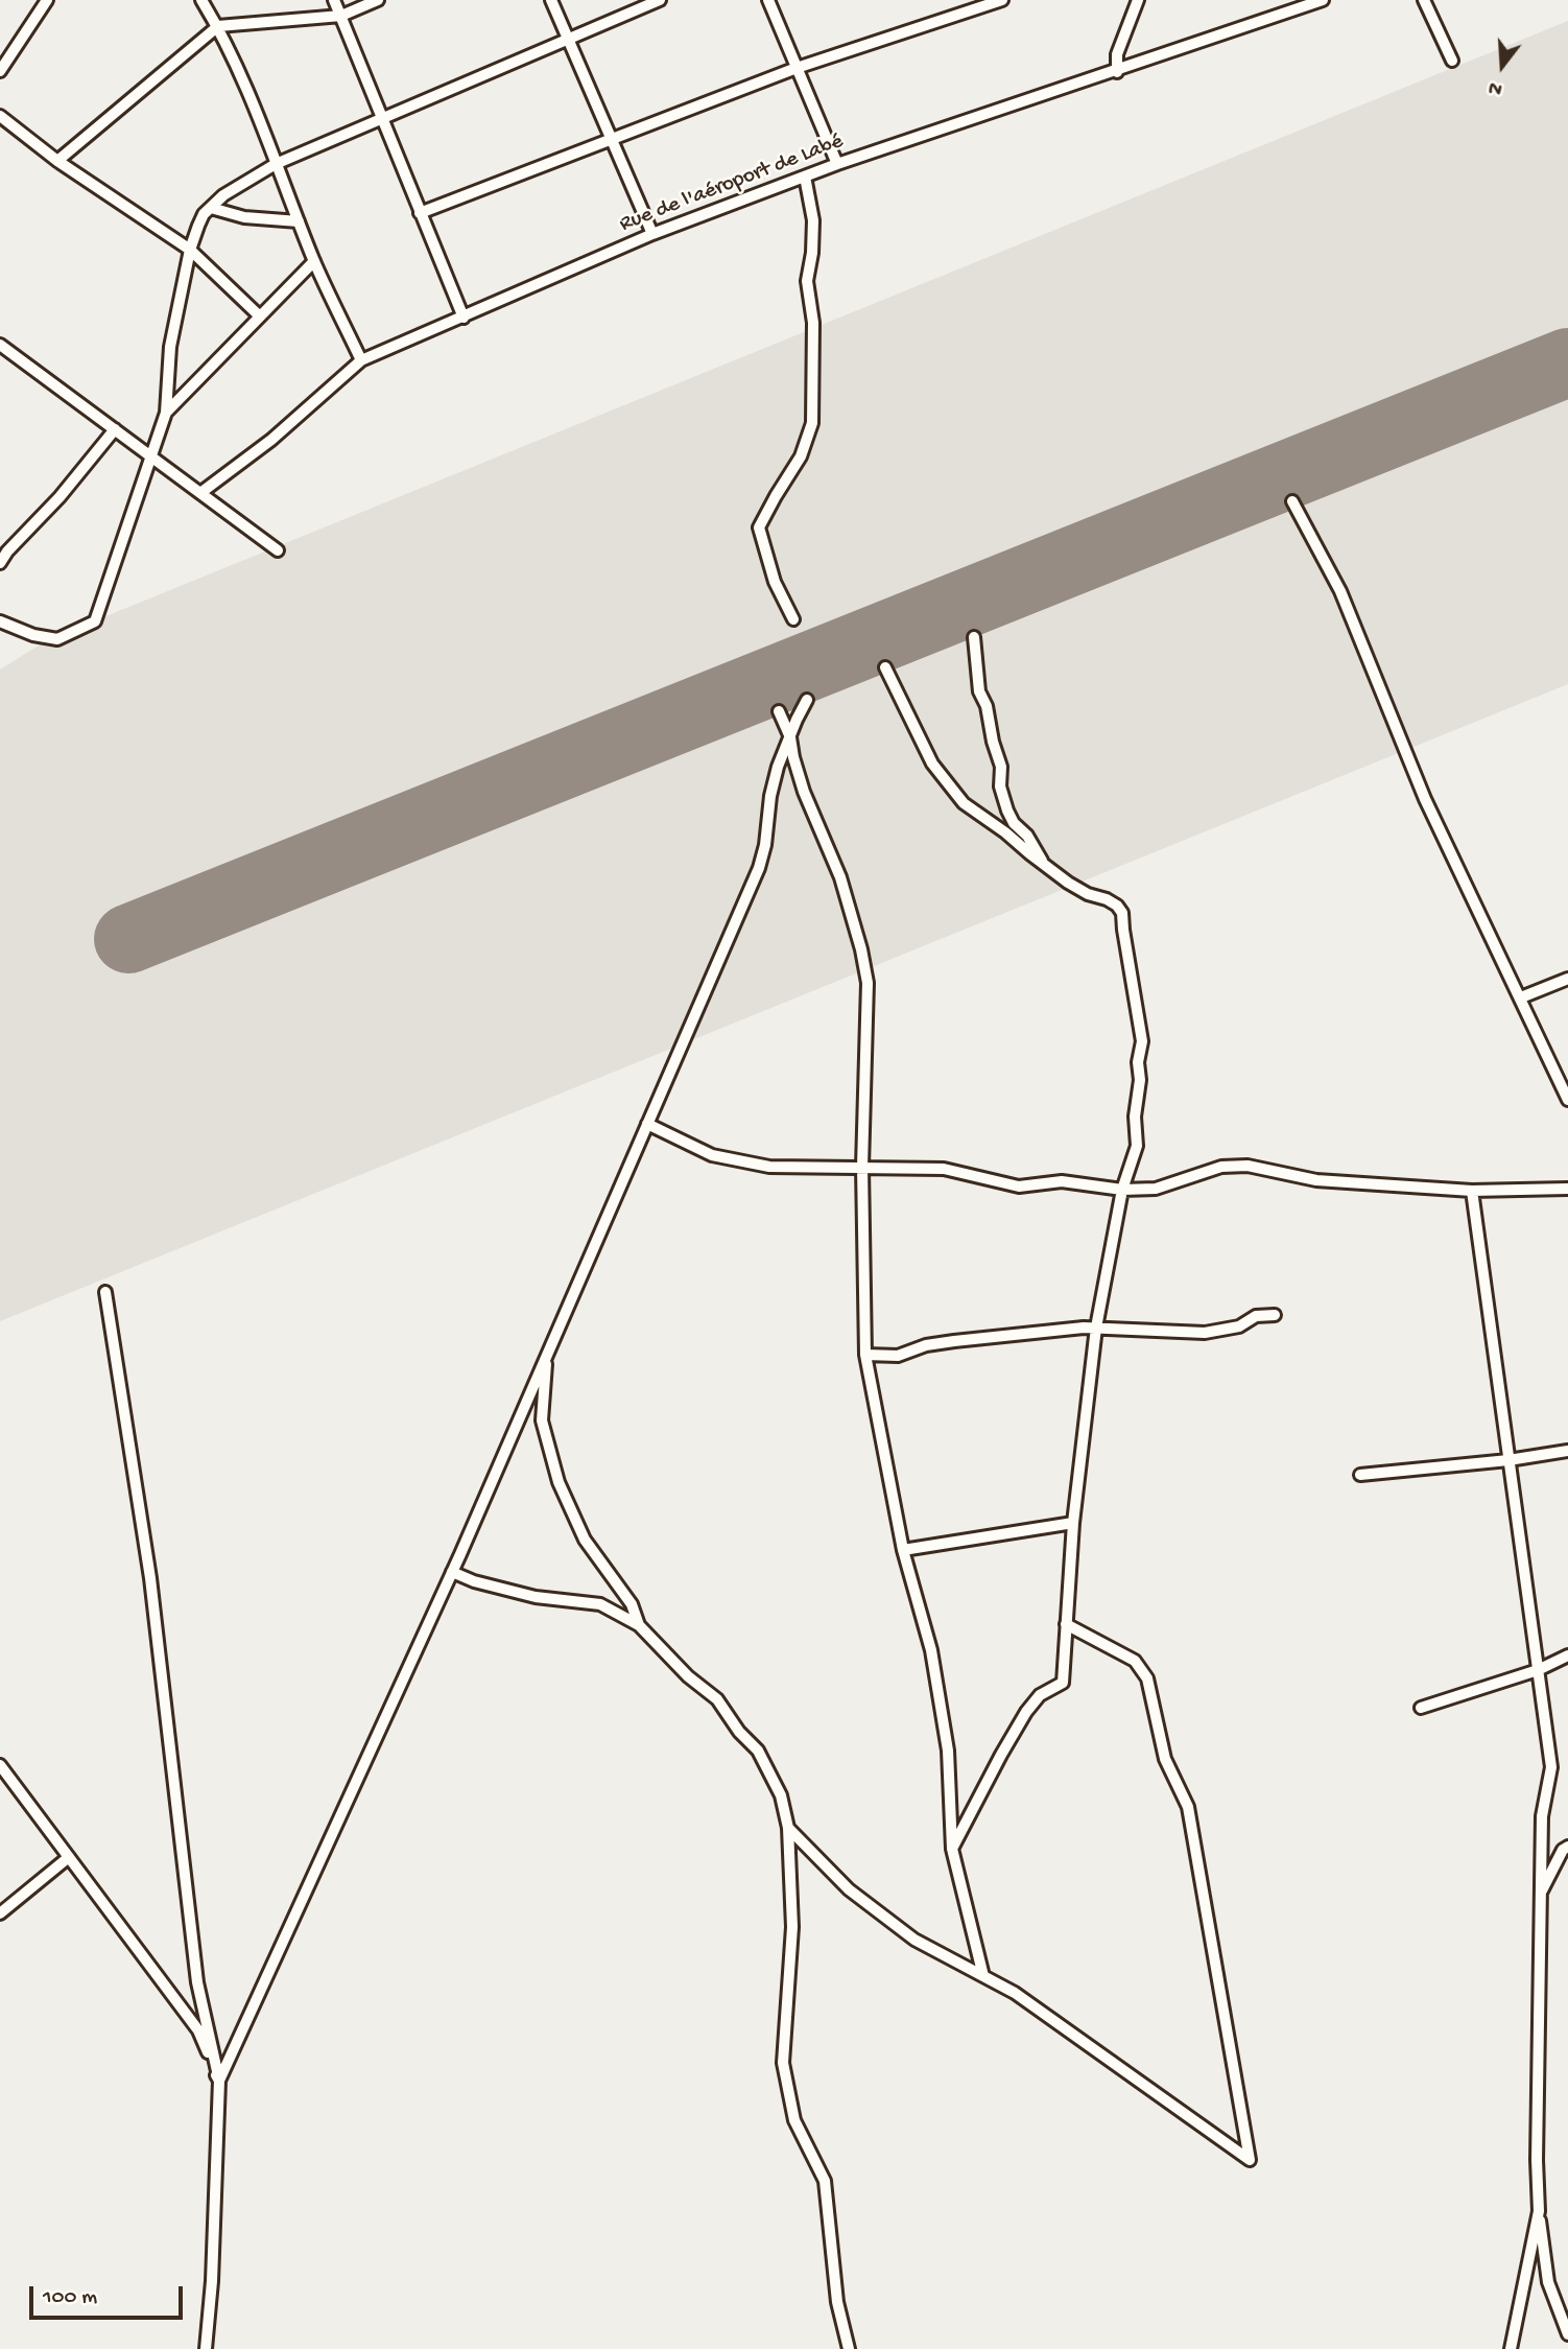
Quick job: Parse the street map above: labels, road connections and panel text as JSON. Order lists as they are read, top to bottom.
{
  "streets": {
    "street": ["Rue de l'aéroport de Labé"]
  },
  "scale_bar": "100 m",
  "north": "bottom"
}
